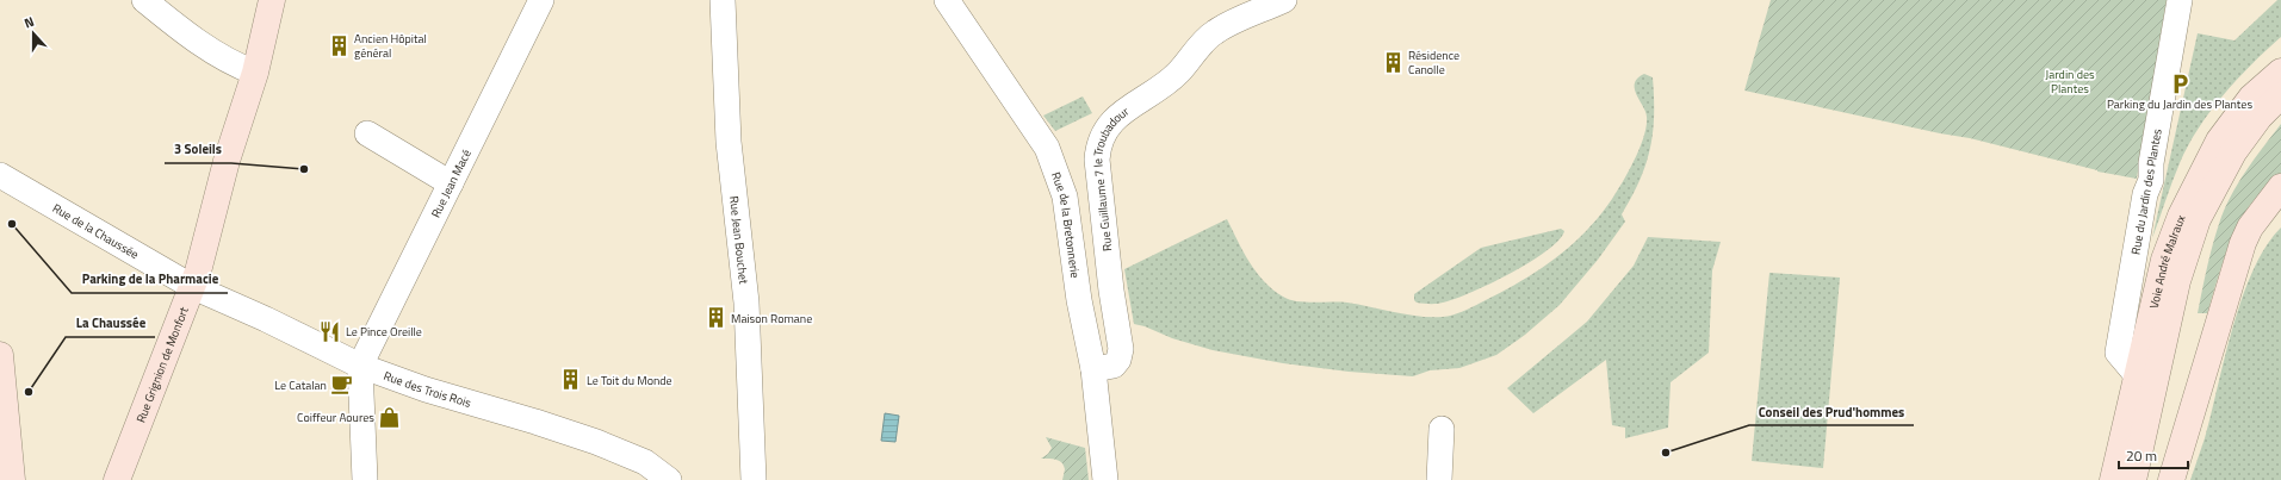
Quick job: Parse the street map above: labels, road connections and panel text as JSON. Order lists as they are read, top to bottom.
{
  "streets": {
    "street": [
      "Rue Guillaume 7 le Troubadour",
      "Rue Jean Macé",
      "Rue du Jardin des Plantes",
      "Rue de la Bretonnerie",
      "Rue de la Chaussée",
      "Rue Jean Bouchet",
      "Voie André Malraux",
      "Rue Grignion de Monfort",
      "Rue des Trois Rois"
    ]
  },
  "crossings": [
    ["Rue Guillaume 7 le Troubadour", "Rue de la Bretonnerie"],
    ["Rue Jean Macé", "Rue des Trois Rois"],
    ["Rue du Jardin des Plantes", "Voie André Malraux"],
    ["Rue de la Chaussée", "Rue Grignion de Monfort"],
    ["Rue de la Chaussée", "Rue des Trois Rois"],
    ["Rue Grignion de Monfort", "Rue des Trois Rois"]
  ],
  "parks": ["Jardin des Plantes"],
  "places": {
    "building": [
      "Ancien Hôpital général",
      "Résidence Canolle",
      "Maison Romane",
      "Le Toit du Monde"
    ],
    "parking": ["Parking du Jardin des Plantes"],
    "other": [
      "3 Soleils",
      "Parking de la Pharmacie",
      "La Chaussée",
      "Conseil des Prud'hommes"
    ],
    "restaurant": ["Le Pince Oreille"],
    "cafe": ["Le Catalan"],
    "shop": ["Coiffeur Aoures"]
  },
  "scale_bar": "20 m",
  "north": "top"
}
